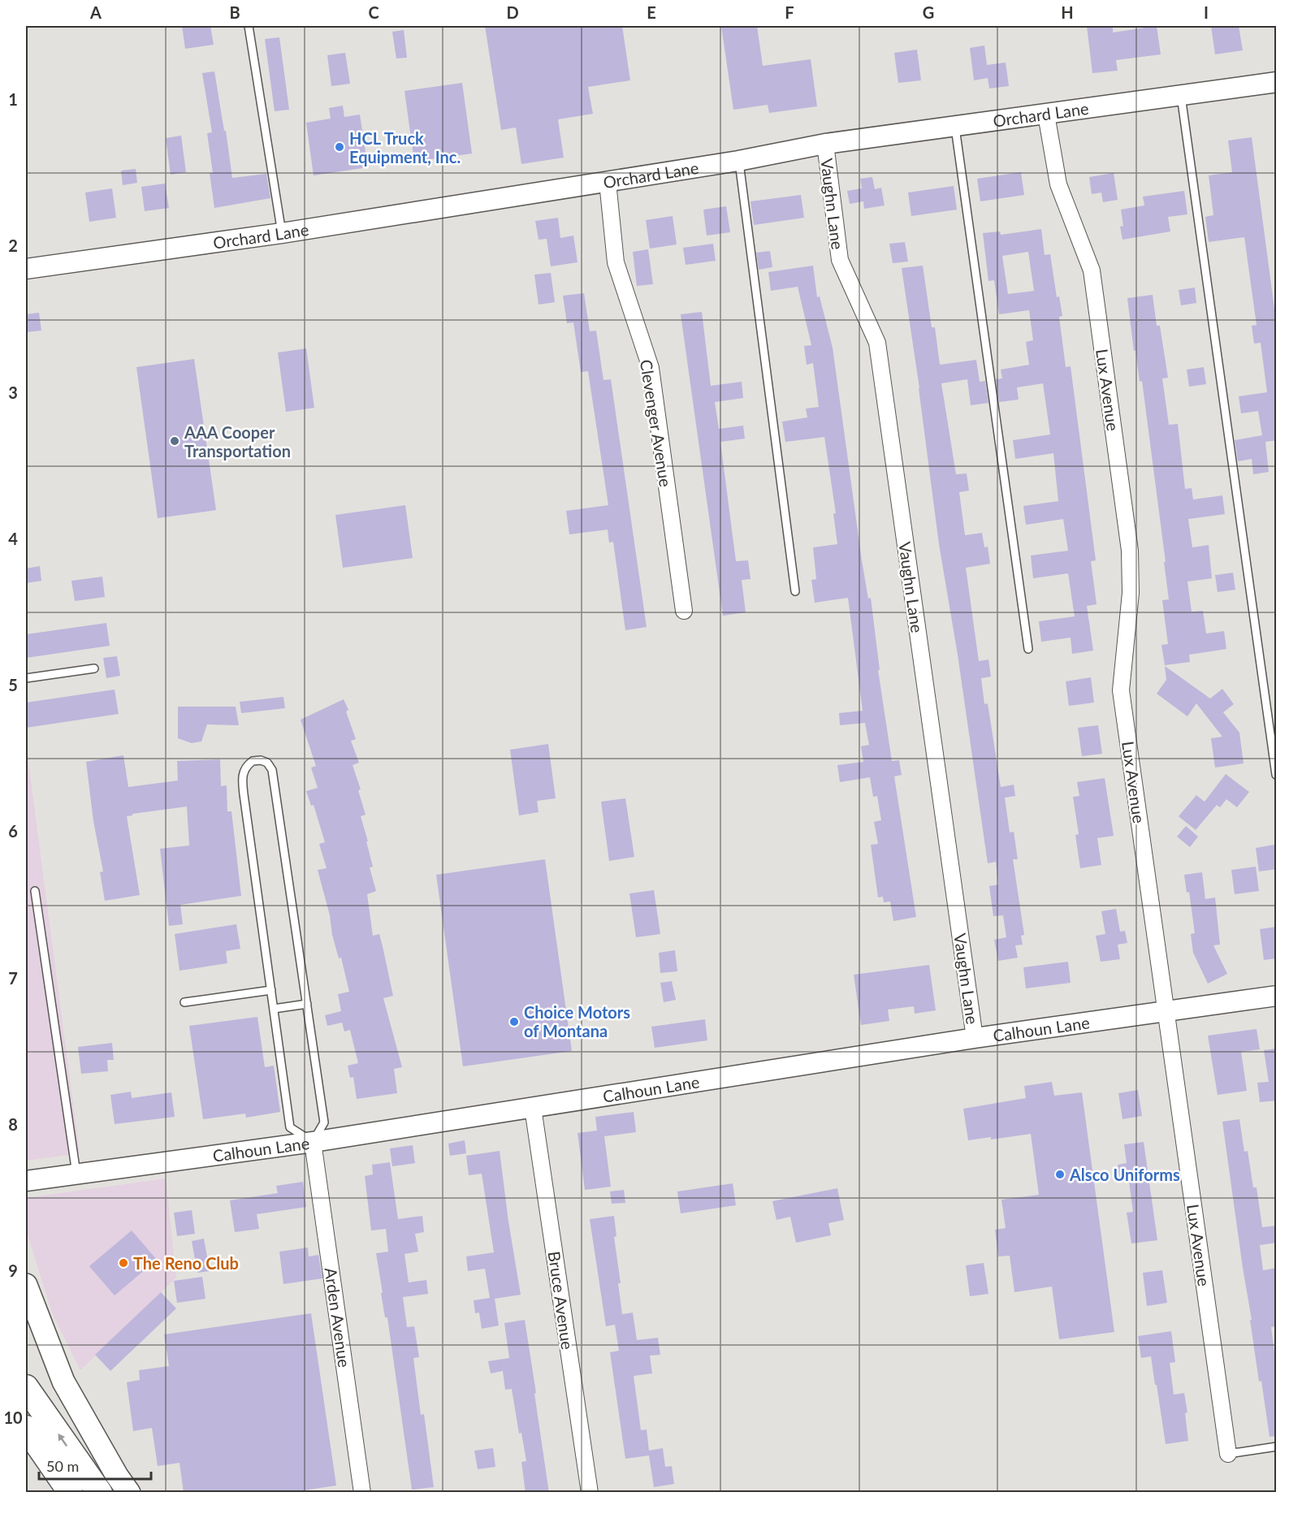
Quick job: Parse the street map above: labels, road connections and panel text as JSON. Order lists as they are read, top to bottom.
{
  "streets": {
    "street": [
      "Orchard Lane",
      "Vaughn Lane",
      "Lux Avenue",
      "Clevenger Avenue",
      "Calhoun Lane",
      "Bruce Avenue",
      "Arden Avenue"
    ]
  },
  "crossings": [
    ["Orchard Lane", "Vaughn Lane"],
    ["Orchard Lane", "Lux Avenue"],
    ["Orchard Lane", "Clevenger Avenue"],
    ["Vaughn Lane", "Calhoun Lane"],
    ["Lux Avenue", "Calhoun Lane"],
    ["Calhoun Lane", "Bruce Avenue"],
    ["Calhoun Lane", "Arden Avenue"]
  ],
  "places": [
    "HCL Truck Equipment, Inc.",
    "AAA Cooper Transportation",
    "Choice Motors of Montana",
    "Alsco Uniforms",
    "The Reno Club"
  ],
  "scale_bar": "50 m",
  "grid": {
    "columns": [
      "A",
      "B",
      "C",
      "D",
      "E",
      "F",
      "G",
      "H",
      "I"
    ],
    "rows": [
      "1",
      "2",
      "3",
      "4",
      "5",
      "6",
      "7",
      "8",
      "9",
      "10"
    ]
  }
}
